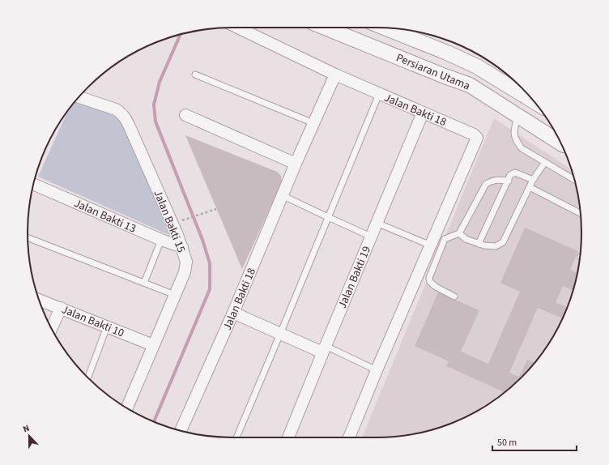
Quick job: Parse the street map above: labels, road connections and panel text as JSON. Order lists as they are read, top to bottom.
{
  "streets": {
    "street": [
      "Persiaran Utama",
      "Jalan Bakti 18",
      "Jalan Bakti 13",
      "Jalan Bakti 15",
      "Jalan Bakti 19",
      "Jalan Bakti 10"
    ]
  },
  "crossings": [
    ["Jalan Bakti 18", "Jalan Bakti 19"],
    ["Jalan Bakti 13", "Jalan Bakti 15"],
    ["Jalan Bakti 15", "Jalan Bakti 10"]
  ],
  "scale_bar": "50 m",
  "north": "top"
}
